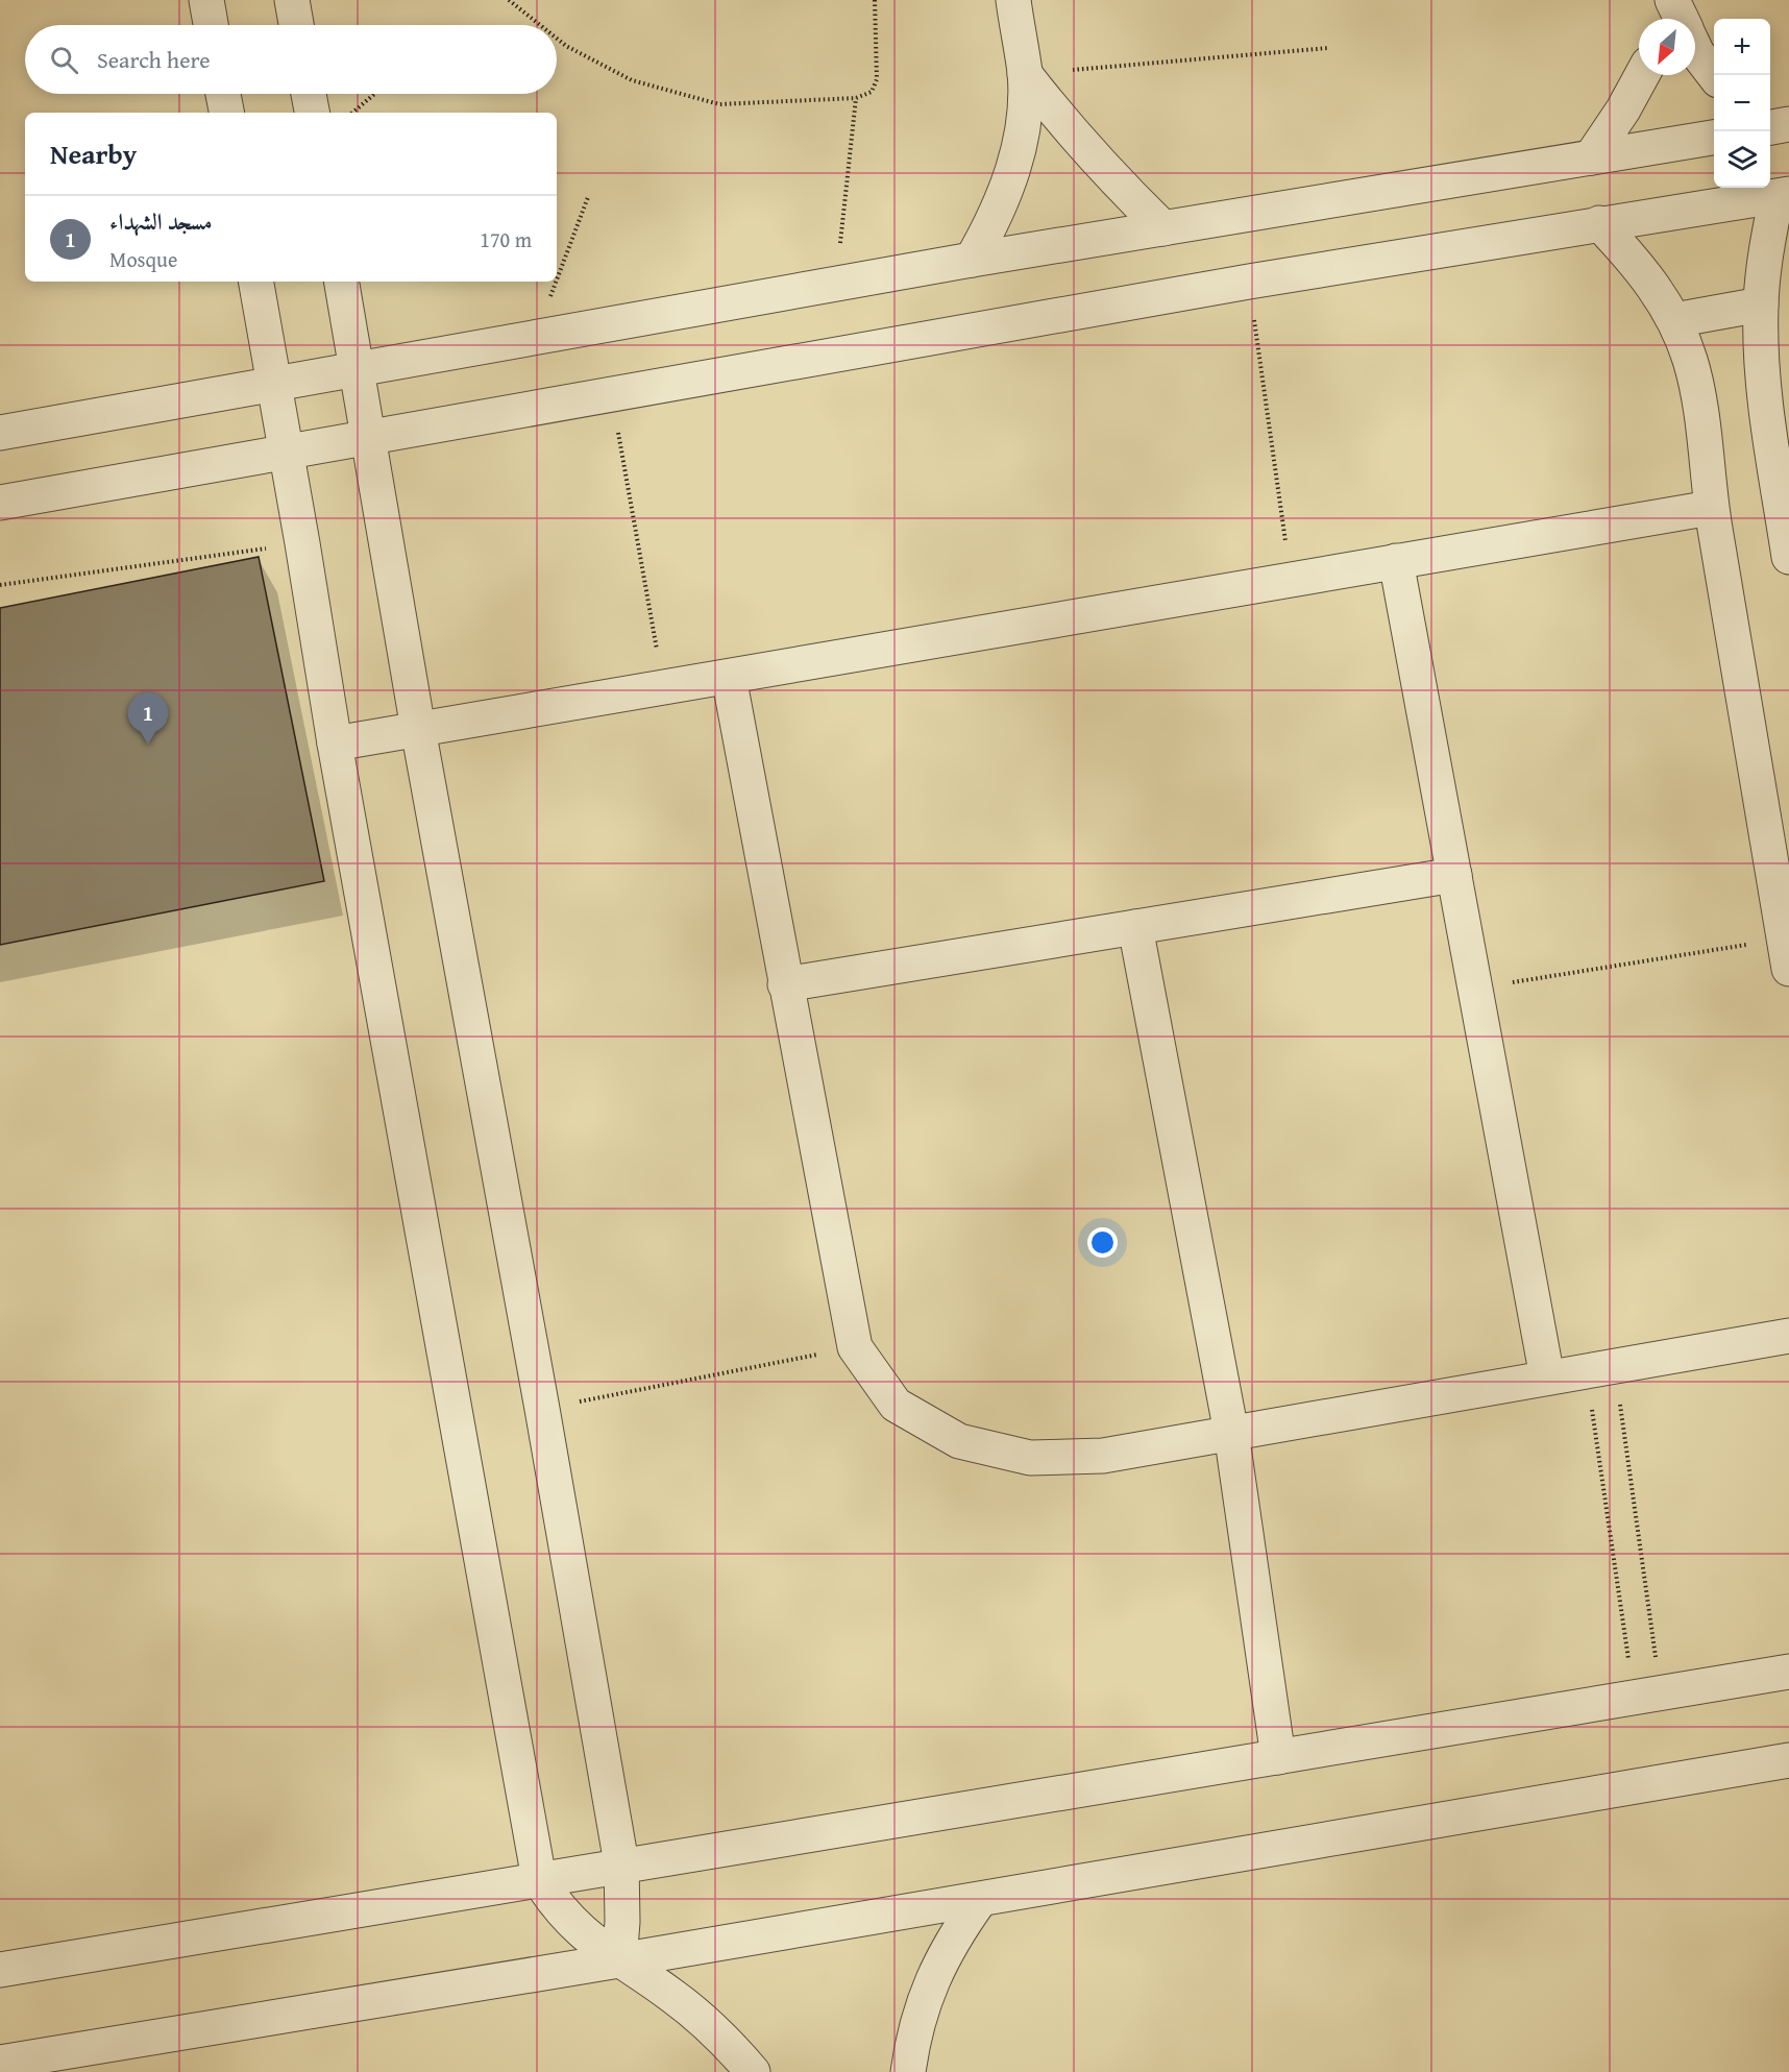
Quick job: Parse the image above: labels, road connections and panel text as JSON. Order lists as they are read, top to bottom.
{
  "north": "bottom left",
  "page": {
    "map_buttons": ["+", "−"],
    "search": "Search here",
    "heading": "Nearby",
    "list": [
      {
        "mark": "1",
        "name": "مسجد الشهداء",
        "note": "Mosque",
        "value": "170 m"
      }
    ],
    "pins": "1"
  }
}
